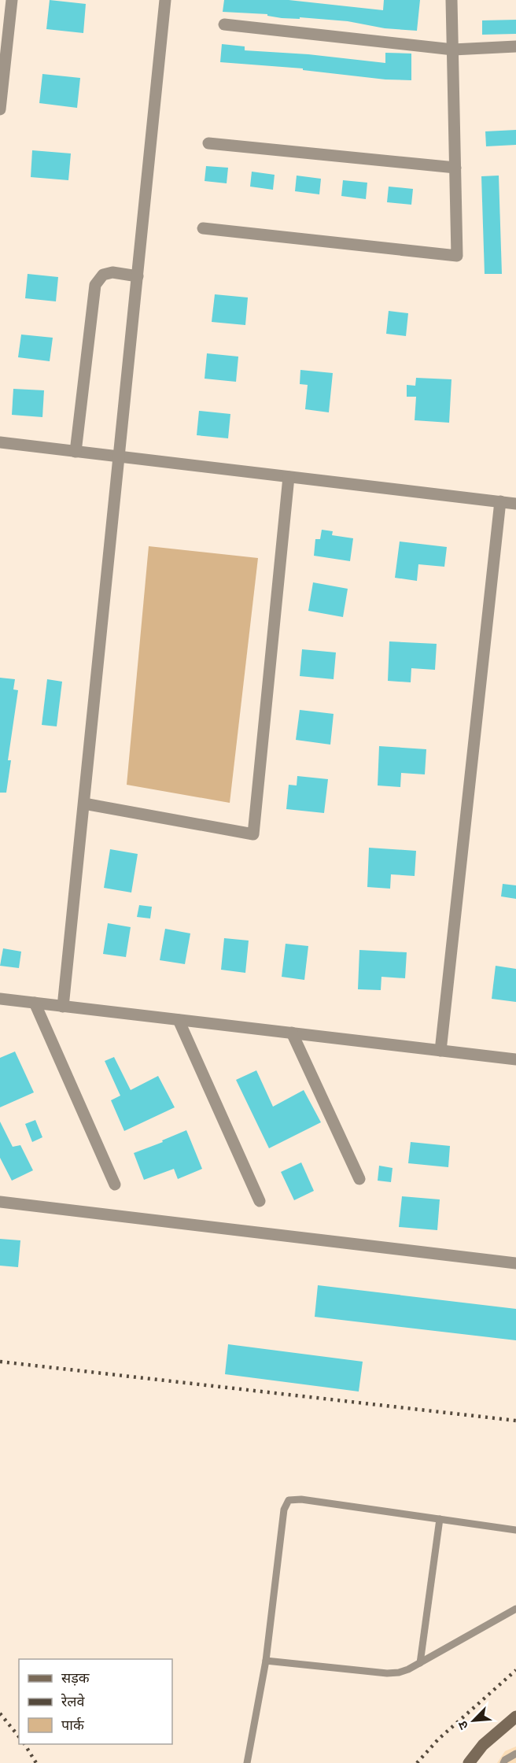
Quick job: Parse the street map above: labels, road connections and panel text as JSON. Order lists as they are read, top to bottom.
{
  "legend": ["सड़क", "रेलवे", "पार्क"],
  "north": "bottom left"
}
